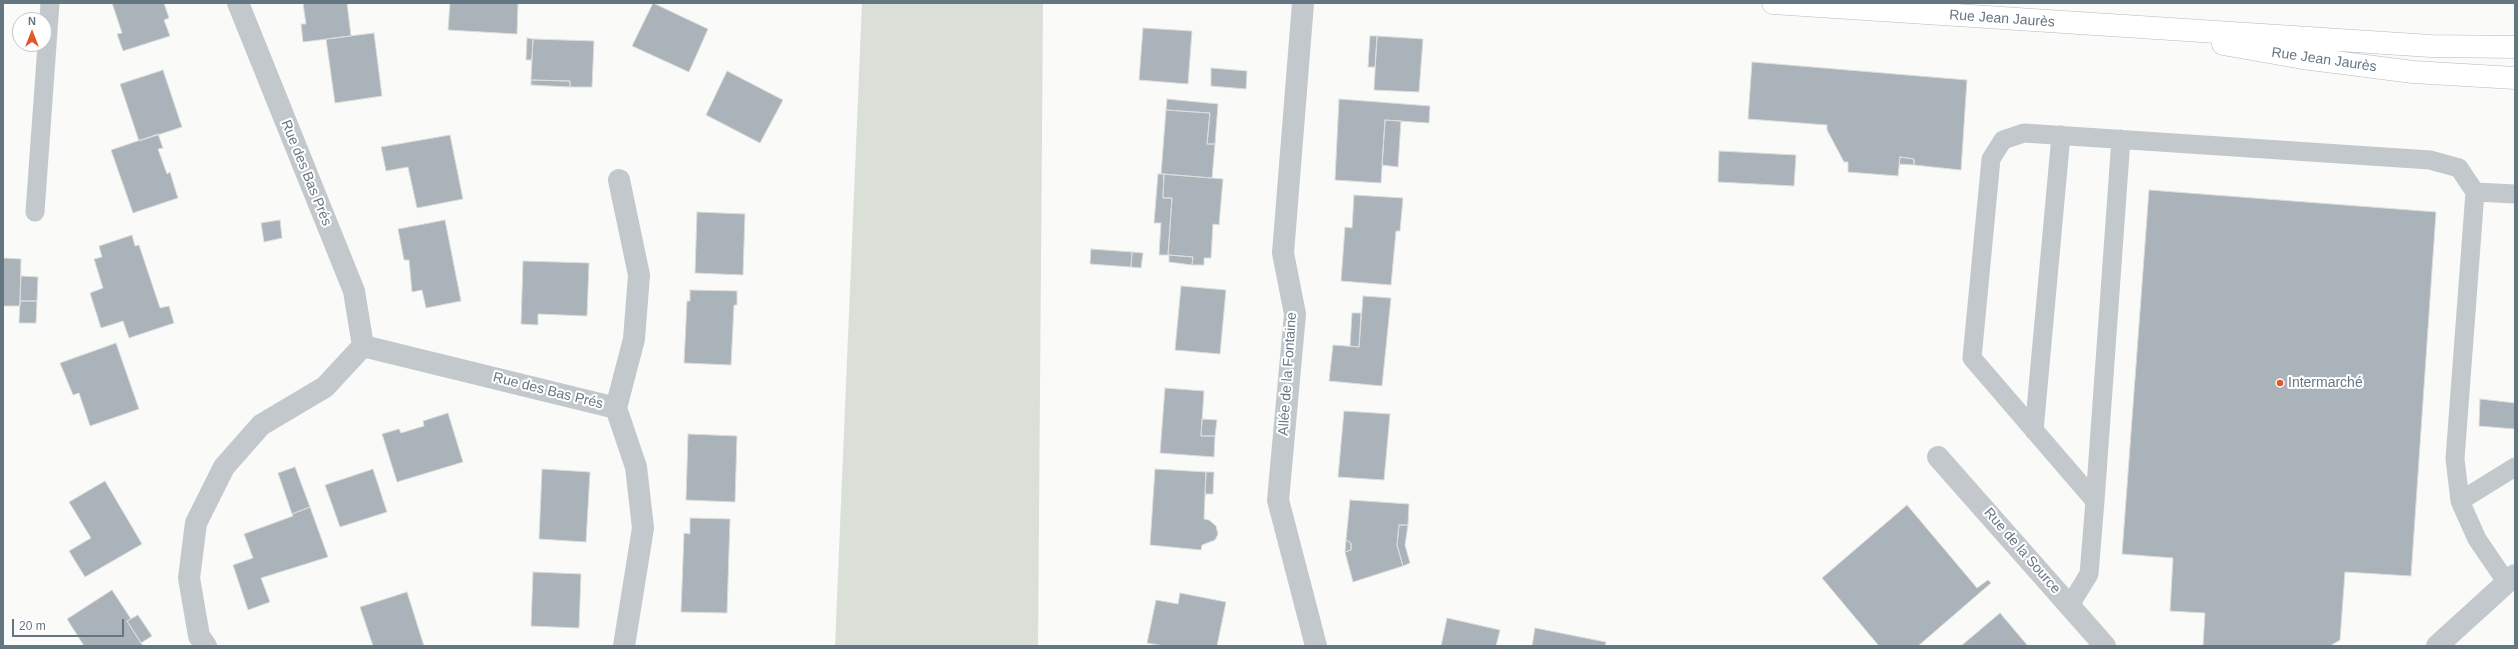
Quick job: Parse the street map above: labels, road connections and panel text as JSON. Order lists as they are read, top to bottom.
{
  "streets": {
    "street": [
      "Rue Jean Jaurès",
      "Rue des Bas Prés",
      "Allée de la Fontaine",
      "Rue de la Source"
    ]
  },
  "places": ["Intermarché"],
  "scale_bar": "20 m",
  "north": "top"
}
